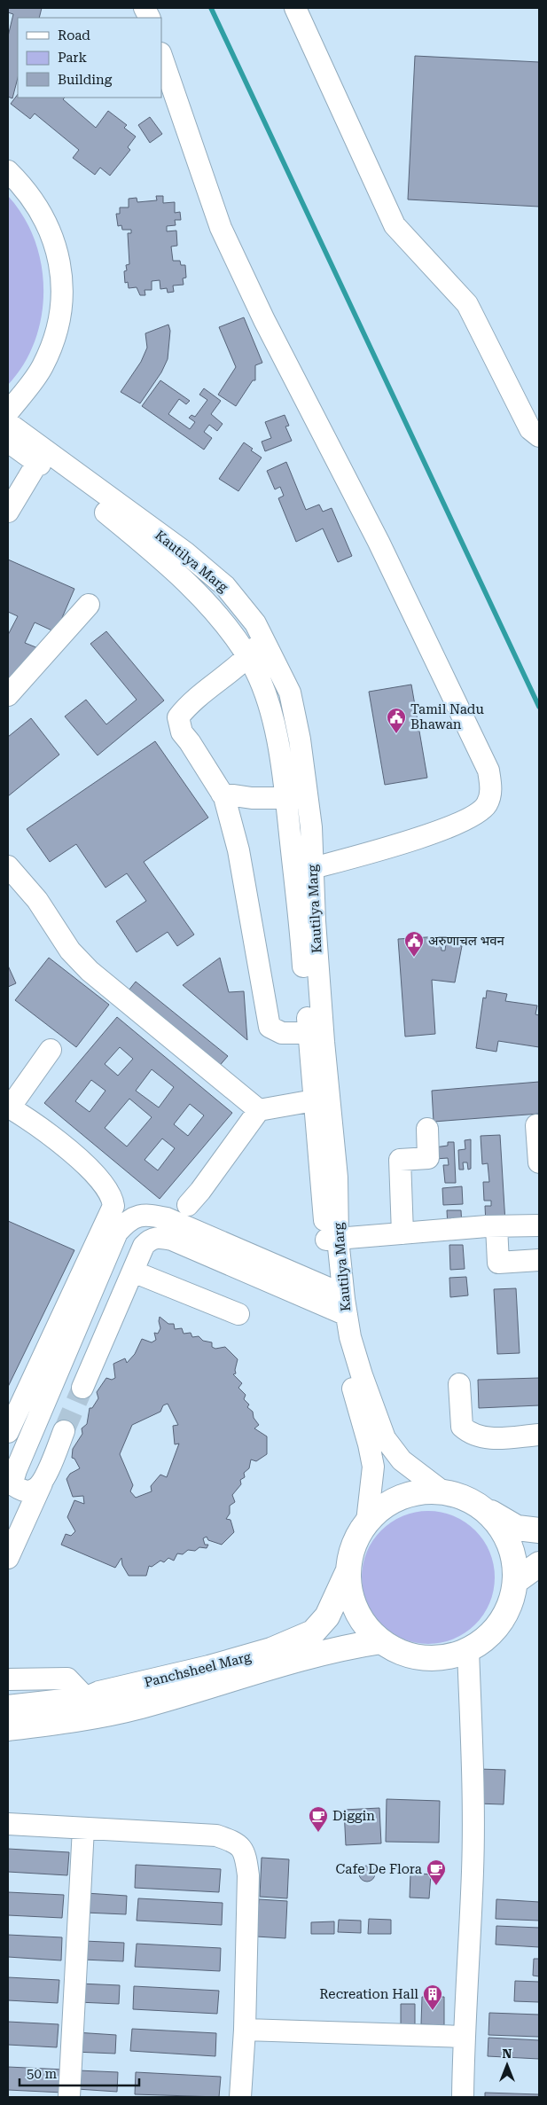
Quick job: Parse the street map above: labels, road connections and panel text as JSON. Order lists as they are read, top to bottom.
{
  "streets": {
    "main road": ["Panchsheel Marg"],
    "street": ["Kautilya Marg"]
  },
  "places": {
    "public building": ["Tamil Nadu Bhawan", "अरुणाचल भवन"],
    "cafe": ["Diggin", "Cafe De Flora"],
    "building": ["Recreation Hall"]
  },
  "legend": ["Road", "Park", "Building"],
  "scale_bar": "50 m",
  "north": "top"
}
